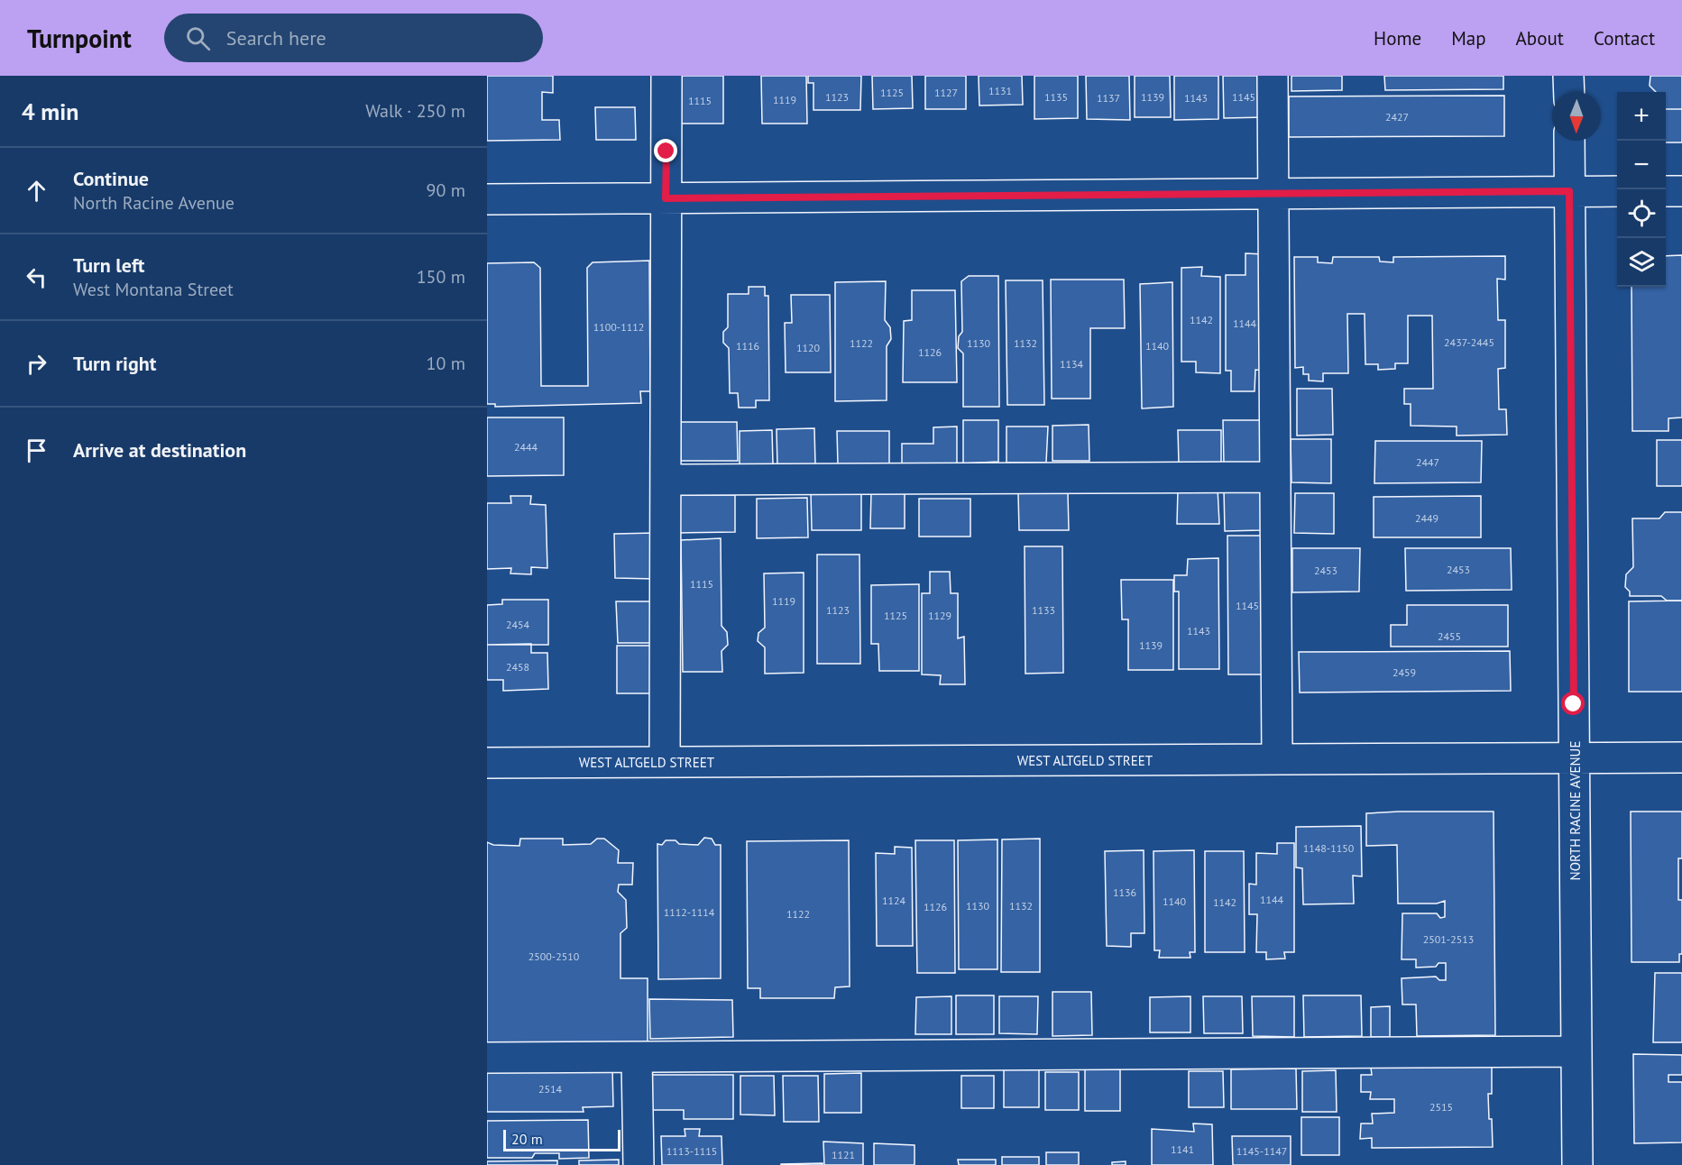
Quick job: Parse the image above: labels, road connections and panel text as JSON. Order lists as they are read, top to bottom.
{
  "streets": {
    "street": ["WEST ALTGELD STREET", "NORTH RACINE AVENUE"]
  },
  "crossings": [
    ["WEST ALTGELD STREET", "NORTH RACINE AVENUE"]
  ],
  "house_numbers": [
    "1131",
    "1125",
    "1127",
    "1123",
    "1135",
    "1139",
    "1145",
    "1137",
    "1143",
    "1119",
    "1115",
    "2427",
    "1142",
    "1144",
    "1100-1112",
    "2437-2445",
    "1122",
    "1130",
    "1132",
    "1116",
    "1140",
    "1120",
    "1126",
    "1134",
    "2444",
    "2447",
    "2449",
    "2453",
    "2453",
    "1115",
    "1119",
    "1145",
    "1123",
    "1133",
    "1125",
    "1129",
    "2454",
    "1143",
    "2455",
    "1139",
    "2458",
    "2459",
    "1148-1150",
    "1136",
    "1144",
    "1124",
    "1140",
    "1142",
    "1130",
    "1132",
    "1126",
    "1112-1114",
    "1122",
    "2501-2513",
    "2500-2510",
    "2514",
    "2515",
    "1141",
    "1113-1115",
    "1145-1147",
    "1121"
  ],
  "scale_bar": "20 m",
  "north": "bottom",
  "page": {
    "header": "Turnpoint",
    "search": "Search here",
    "nav": [
      "Home",
      "Map",
      "About",
      "Contact"
    ],
    "heading": ["4 min", "Walk · 250 m"],
    "map_buttons": ["+", "−"],
    "list": [
      ["Continue", "North Racine Avenue", "90 m"],
      ["Turn left", "West Montana Street", "150 m"],
      ["Turn right", "10 m"],
      "Arrive at destination"
    ],
    "scale": "20 m"
  }
}
